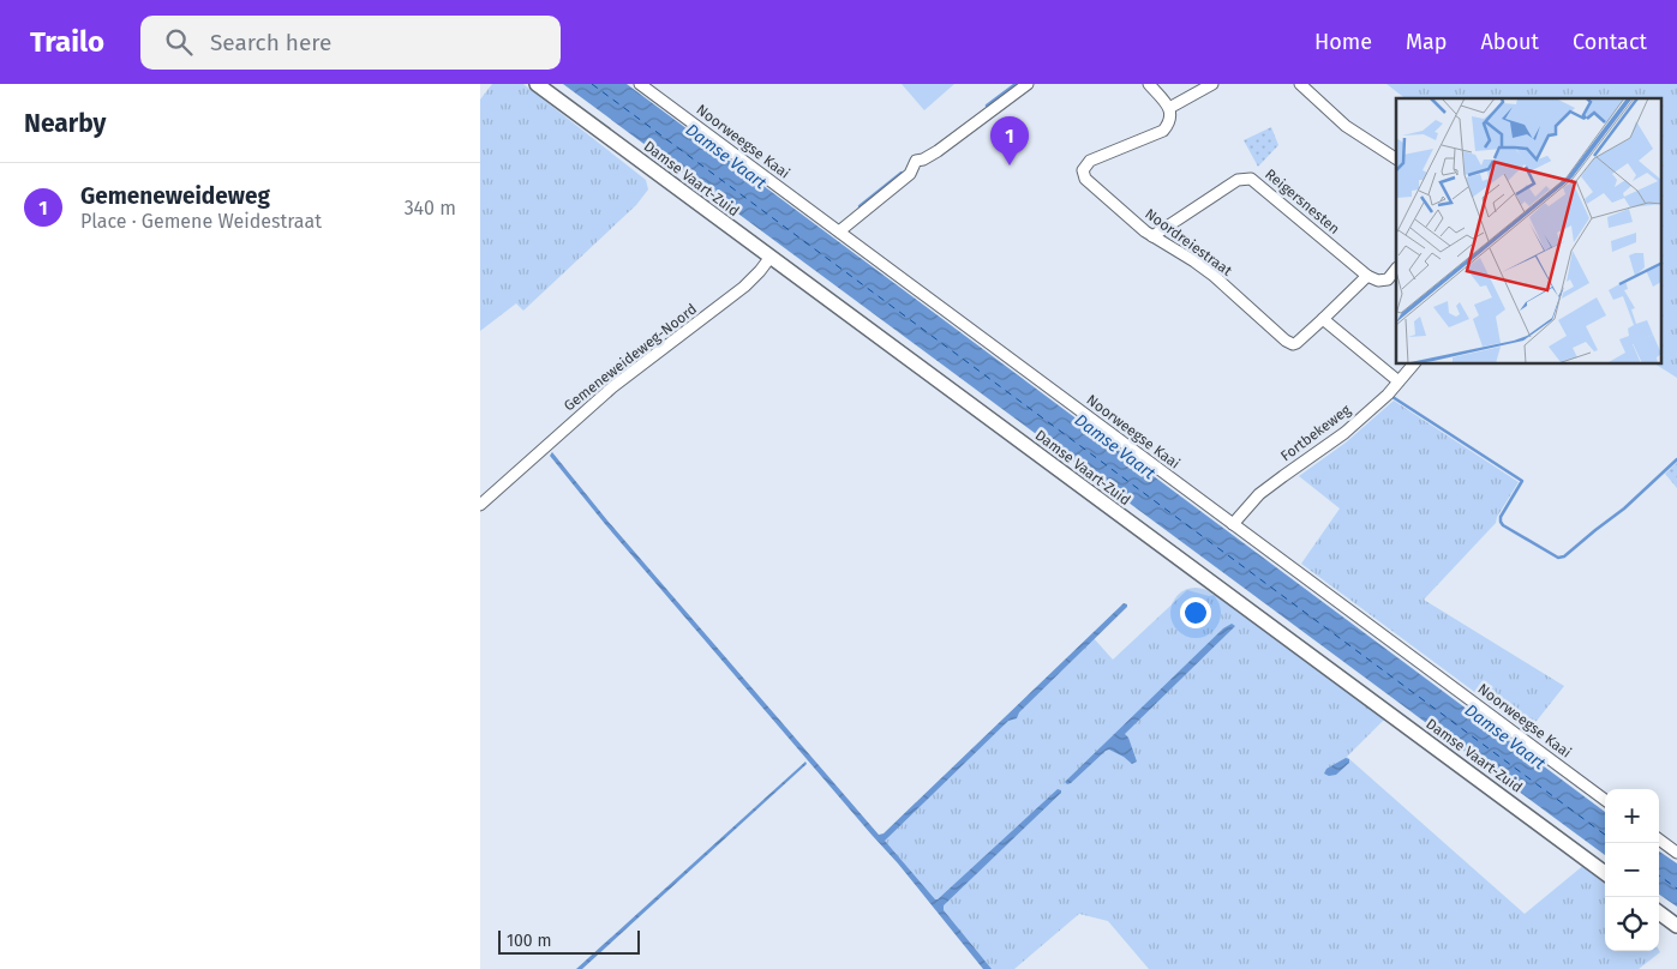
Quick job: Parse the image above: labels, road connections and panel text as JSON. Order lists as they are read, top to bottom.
{
  "streets": {
    "street": [
      "Noorweegse Kaai",
      "Damse Vaart-Zuid",
      "Reigersnesten",
      "Noordreiestraat",
      "Gemeneweideweg-Noord",
      "Fortbekeweg"
    ]
  },
  "crossings": [
    ["Noorweegse Kaai", "Fortbekeweg"],
    ["Damse Vaart-Zuid", "Gemeneweideweg-Noord"],
    ["Reigersnesten", "Noordreiestraat"]
  ],
  "water": ["Damse Vaart"],
  "scale_bar": "100 m",
  "page": {
    "header": "Trailo",
    "search": "Search here",
    "nav": [
      "Home",
      "Map",
      "About",
      "Contact"
    ],
    "heading": "Nearby",
    "pins": "1",
    "list": [
      {
        "mark": "1",
        "name": "Gemeneweideweg",
        "note": "Place · Gemene Weidestraat",
        "value": "340 m"
      }
    ],
    "map_buttons": ["+", "−"],
    "scale": "100 m"
  }
}
